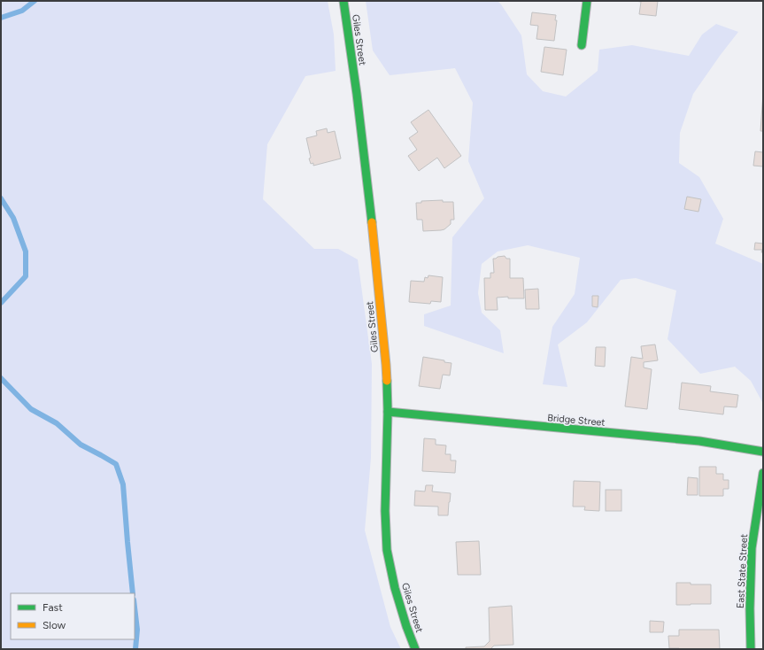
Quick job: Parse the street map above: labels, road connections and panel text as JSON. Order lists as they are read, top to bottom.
{
  "streets": {
    "main road": ["Giles Street", "Bridge Street", "East State Street"]
  },
  "crossings": [
    ["Giles Street", "Bridge Street"]
  ],
  "legend": ["Fast", "Slow"]
}
